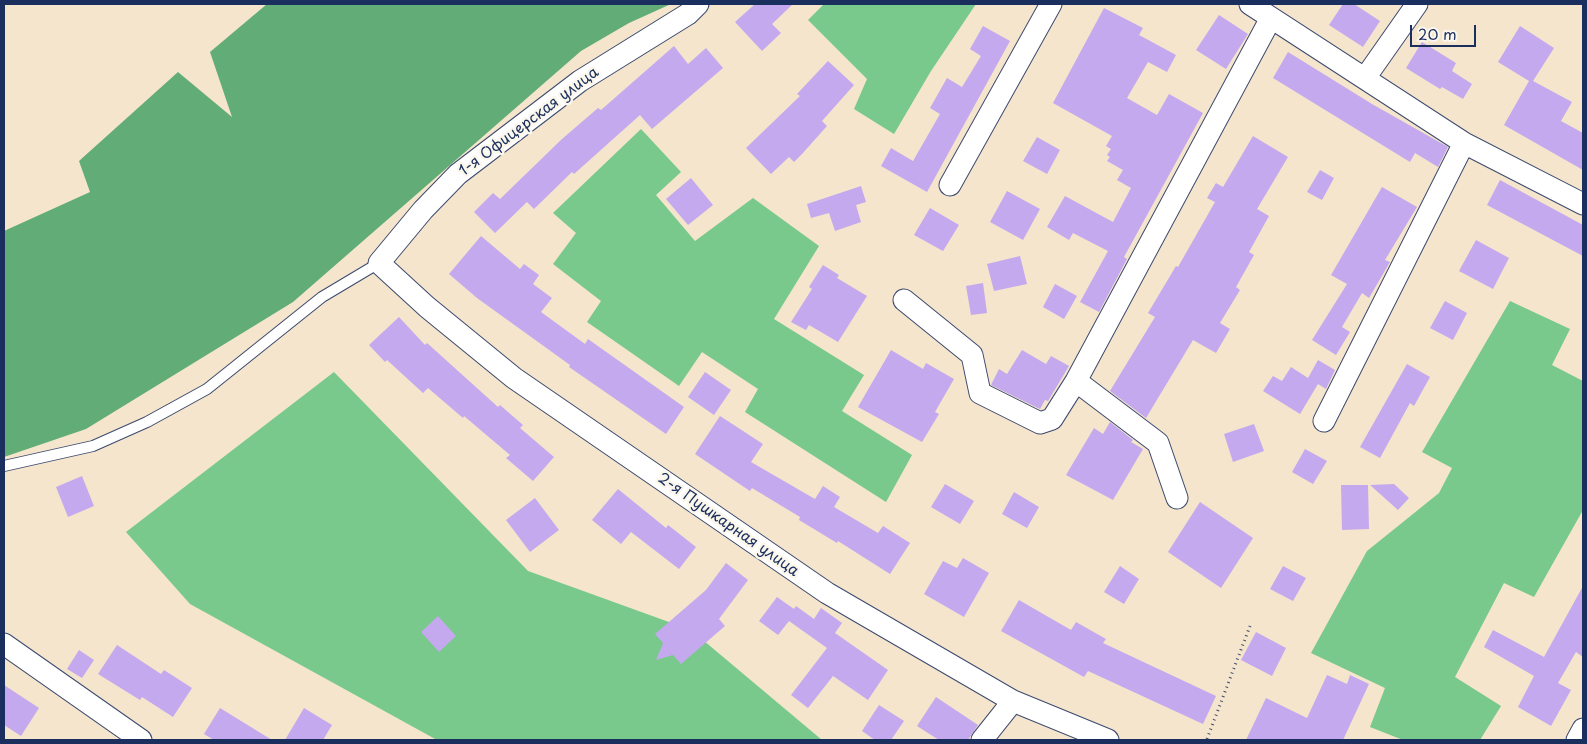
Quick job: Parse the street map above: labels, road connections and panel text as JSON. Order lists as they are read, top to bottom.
{
  "streets": {
    "street": ["1-я Офицерская улица", "2-я Пушкарная улица"]
  },
  "crossings": [
    ["1-я Офицерская улица", "2-я Пушкарная улица"]
  ],
  "scale_bar": "20 m"
}
